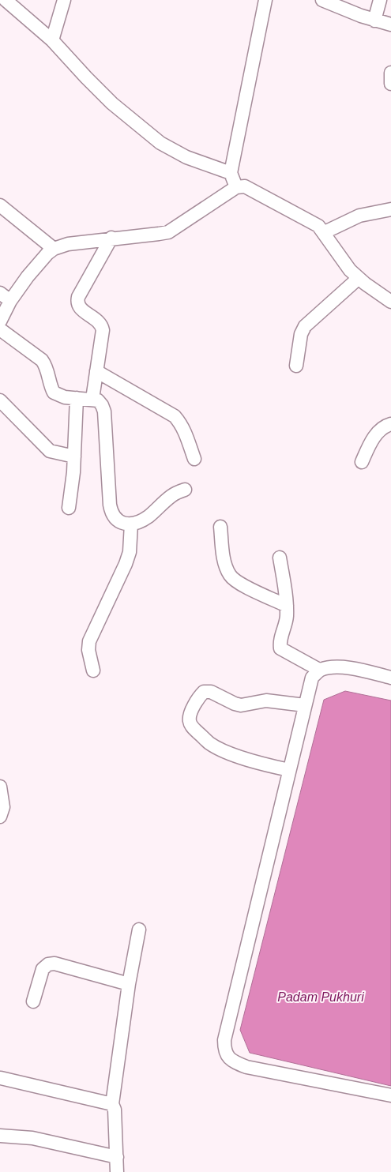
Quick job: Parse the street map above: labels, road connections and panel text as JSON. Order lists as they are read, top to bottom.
{
  "water": ["Padam Pukhuri"]
}
